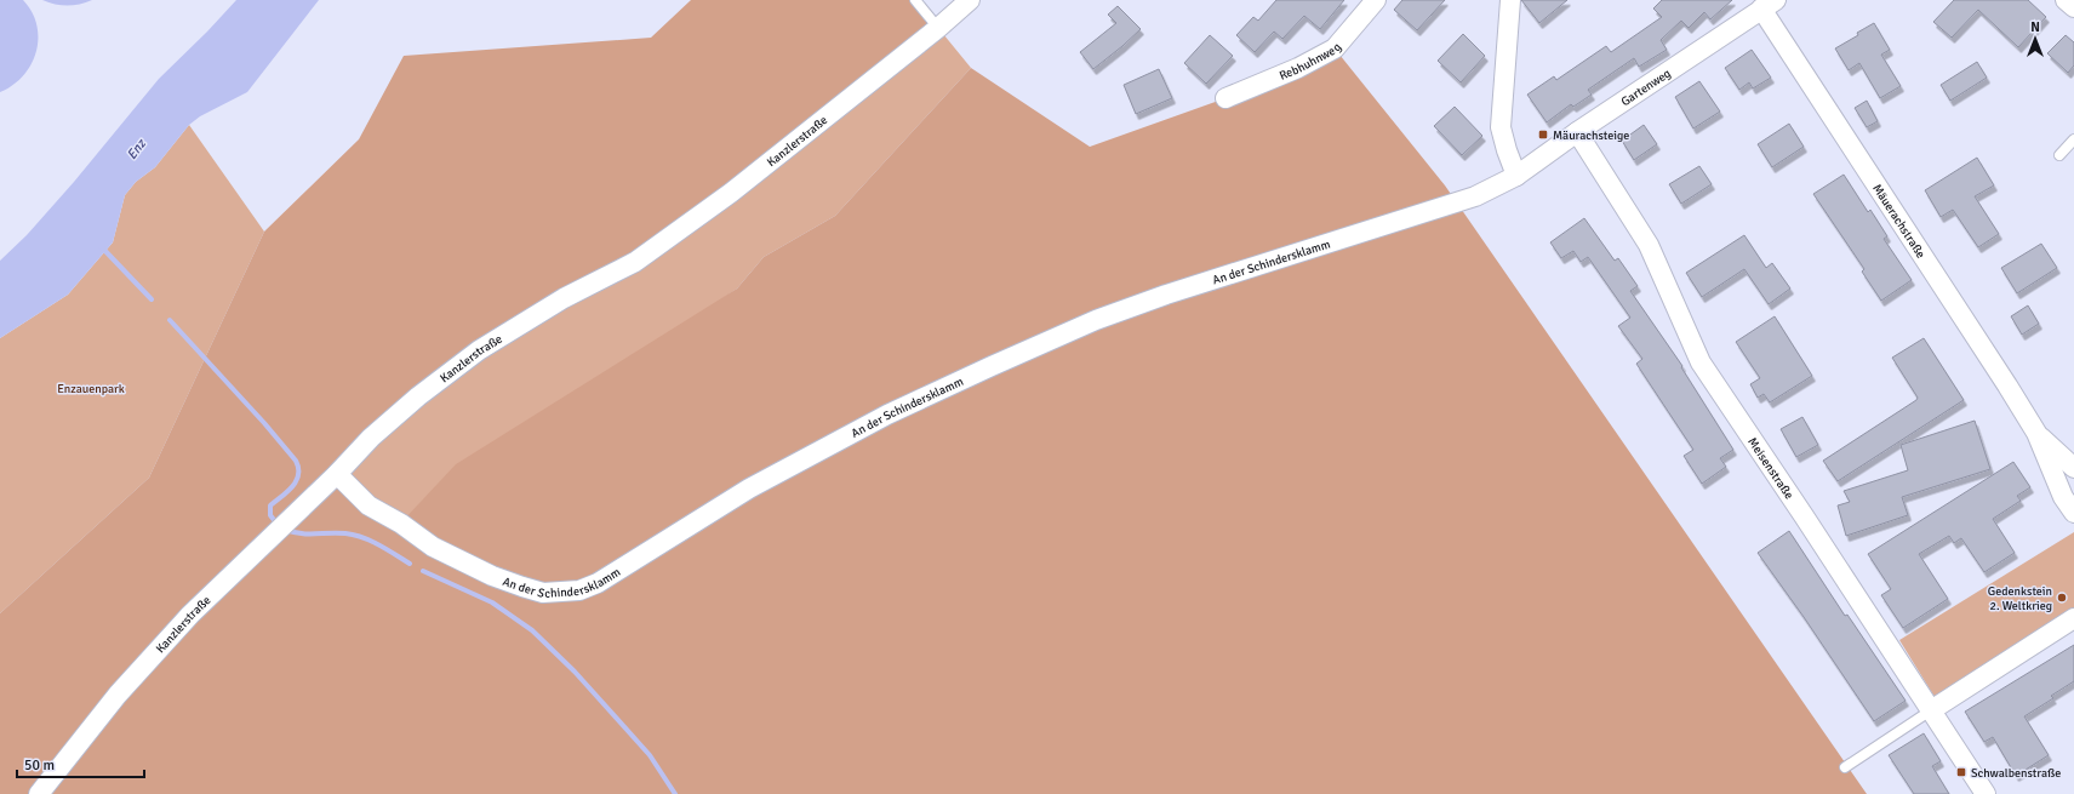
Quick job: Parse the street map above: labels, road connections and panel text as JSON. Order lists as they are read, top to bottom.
{
  "streets": {
    "street": [
      "Rebhuhnweg",
      "Gartenweg",
      "Kanzlerstraße",
      "Mäuerachstraße",
      "An der Schindersklamm",
      "Meisenstraße"
    ]
  },
  "crossings": [
    ["Gartenweg", "Mäuerachstraße"],
    ["Gartenweg", "An der Schindersklamm"],
    ["Gartenweg", "Meisenstraße"],
    ["Kanzlerstraße", "An der Schindersklamm"]
  ],
  "water": ["Enz"],
  "parks": ["Enzauenpark"],
  "places": {
    "transit": ["Mäurachsteige", "Schwalbenstraße"],
    "other": ["Gedenkstein 2. Weltkrieg"]
  },
  "scale_bar": "50 m",
  "north": "top"
}
